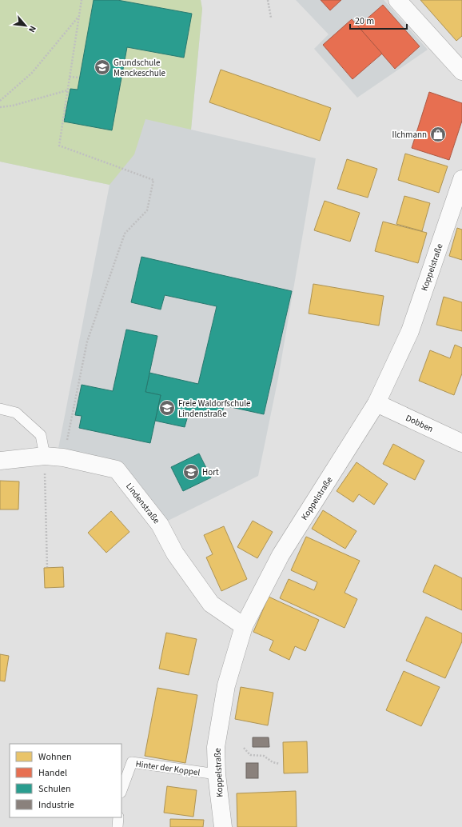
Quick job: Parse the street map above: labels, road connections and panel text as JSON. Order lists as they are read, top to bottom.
{
  "streets": {
    "street": ["Koppelstraße", "Dobben", "Lindenstraße"],
    "lane": ["Hinter der Koppel"]
  },
  "crossings": [
    ["Koppelstraße", "Dobben"],
    ["Koppelstraße", "Lindenstraße"],
    ["Koppelstraße", "Hinter der Koppel"]
  ],
  "places": {
    "school or university": ["Grundschule Menckeschule", "Freie Waldorfschule Lindenstraße", "Hort"],
    "shop": ["Ilchmann"]
  },
  "legend": [
    "Wohnen",
    "Handel",
    "Schulen",
    "Industrie"
  ],
  "scale_bar": "20 m",
  "north": "bottom right"
}
